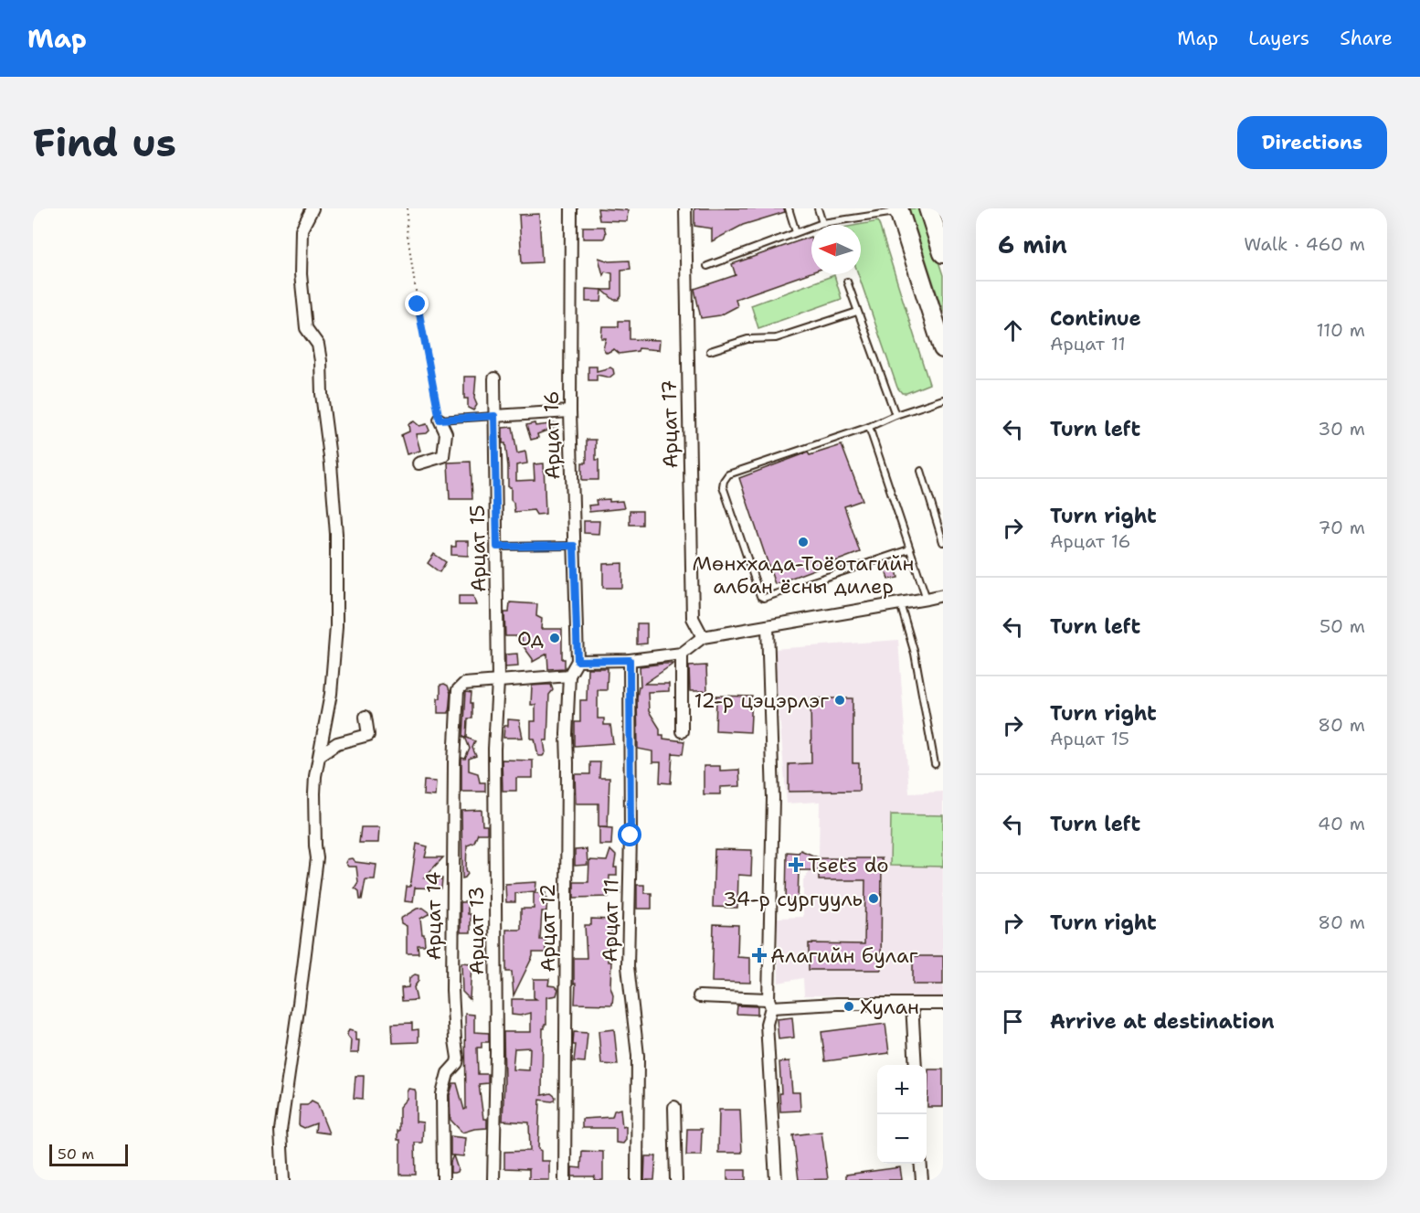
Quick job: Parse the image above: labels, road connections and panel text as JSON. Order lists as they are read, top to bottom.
{
  "streets": {
    "street": [
      "Арцат 17",
      "Арцат 16",
      "Арцат 15",
      "Арцат 14",
      "Арцат 11",
      "Арцат 12",
      "Арцат 13"
    ]
  },
  "crossings": [
    ["Арцат 15", "Арцат 14"],
    ["Арцат 15", "Арцат 13"],
    ["Арцат 14", "Арцат 13"]
  ],
  "places": {
    "other": [
      "Мөнххада-Тоёотагийн албан ёсны дилер",
      "Од",
      "12-р цэцэрлэг",
      "34-р сургууль",
      "Хулан"
    ],
    "health": ["Tsets do", "Алагийн булаг"]
  },
  "scale_bar": "50 m",
  "north": "left",
  "page": {
    "header": "Map",
    "nav": ["Map", "Layers", "Share"],
    "buttons": "Directions",
    "title": "Find us",
    "heading": ["6 min", "Walk · 460 m"],
    "list": [
      ["Continue", "Арцат 11", "110 m"],
      ["Turn left", "30 m"],
      ["Turn right", "Арцат 16", "70 m"],
      ["Turn left", "50 m"],
      ["Turn right", "Арцат 15", "80 m"],
      ["Turn left", "40 m"],
      ["Turn right", "80 m"],
      "Arrive at destination"
    ],
    "map_buttons": ["+", "−"],
    "scale": "50 m"
  }
}
